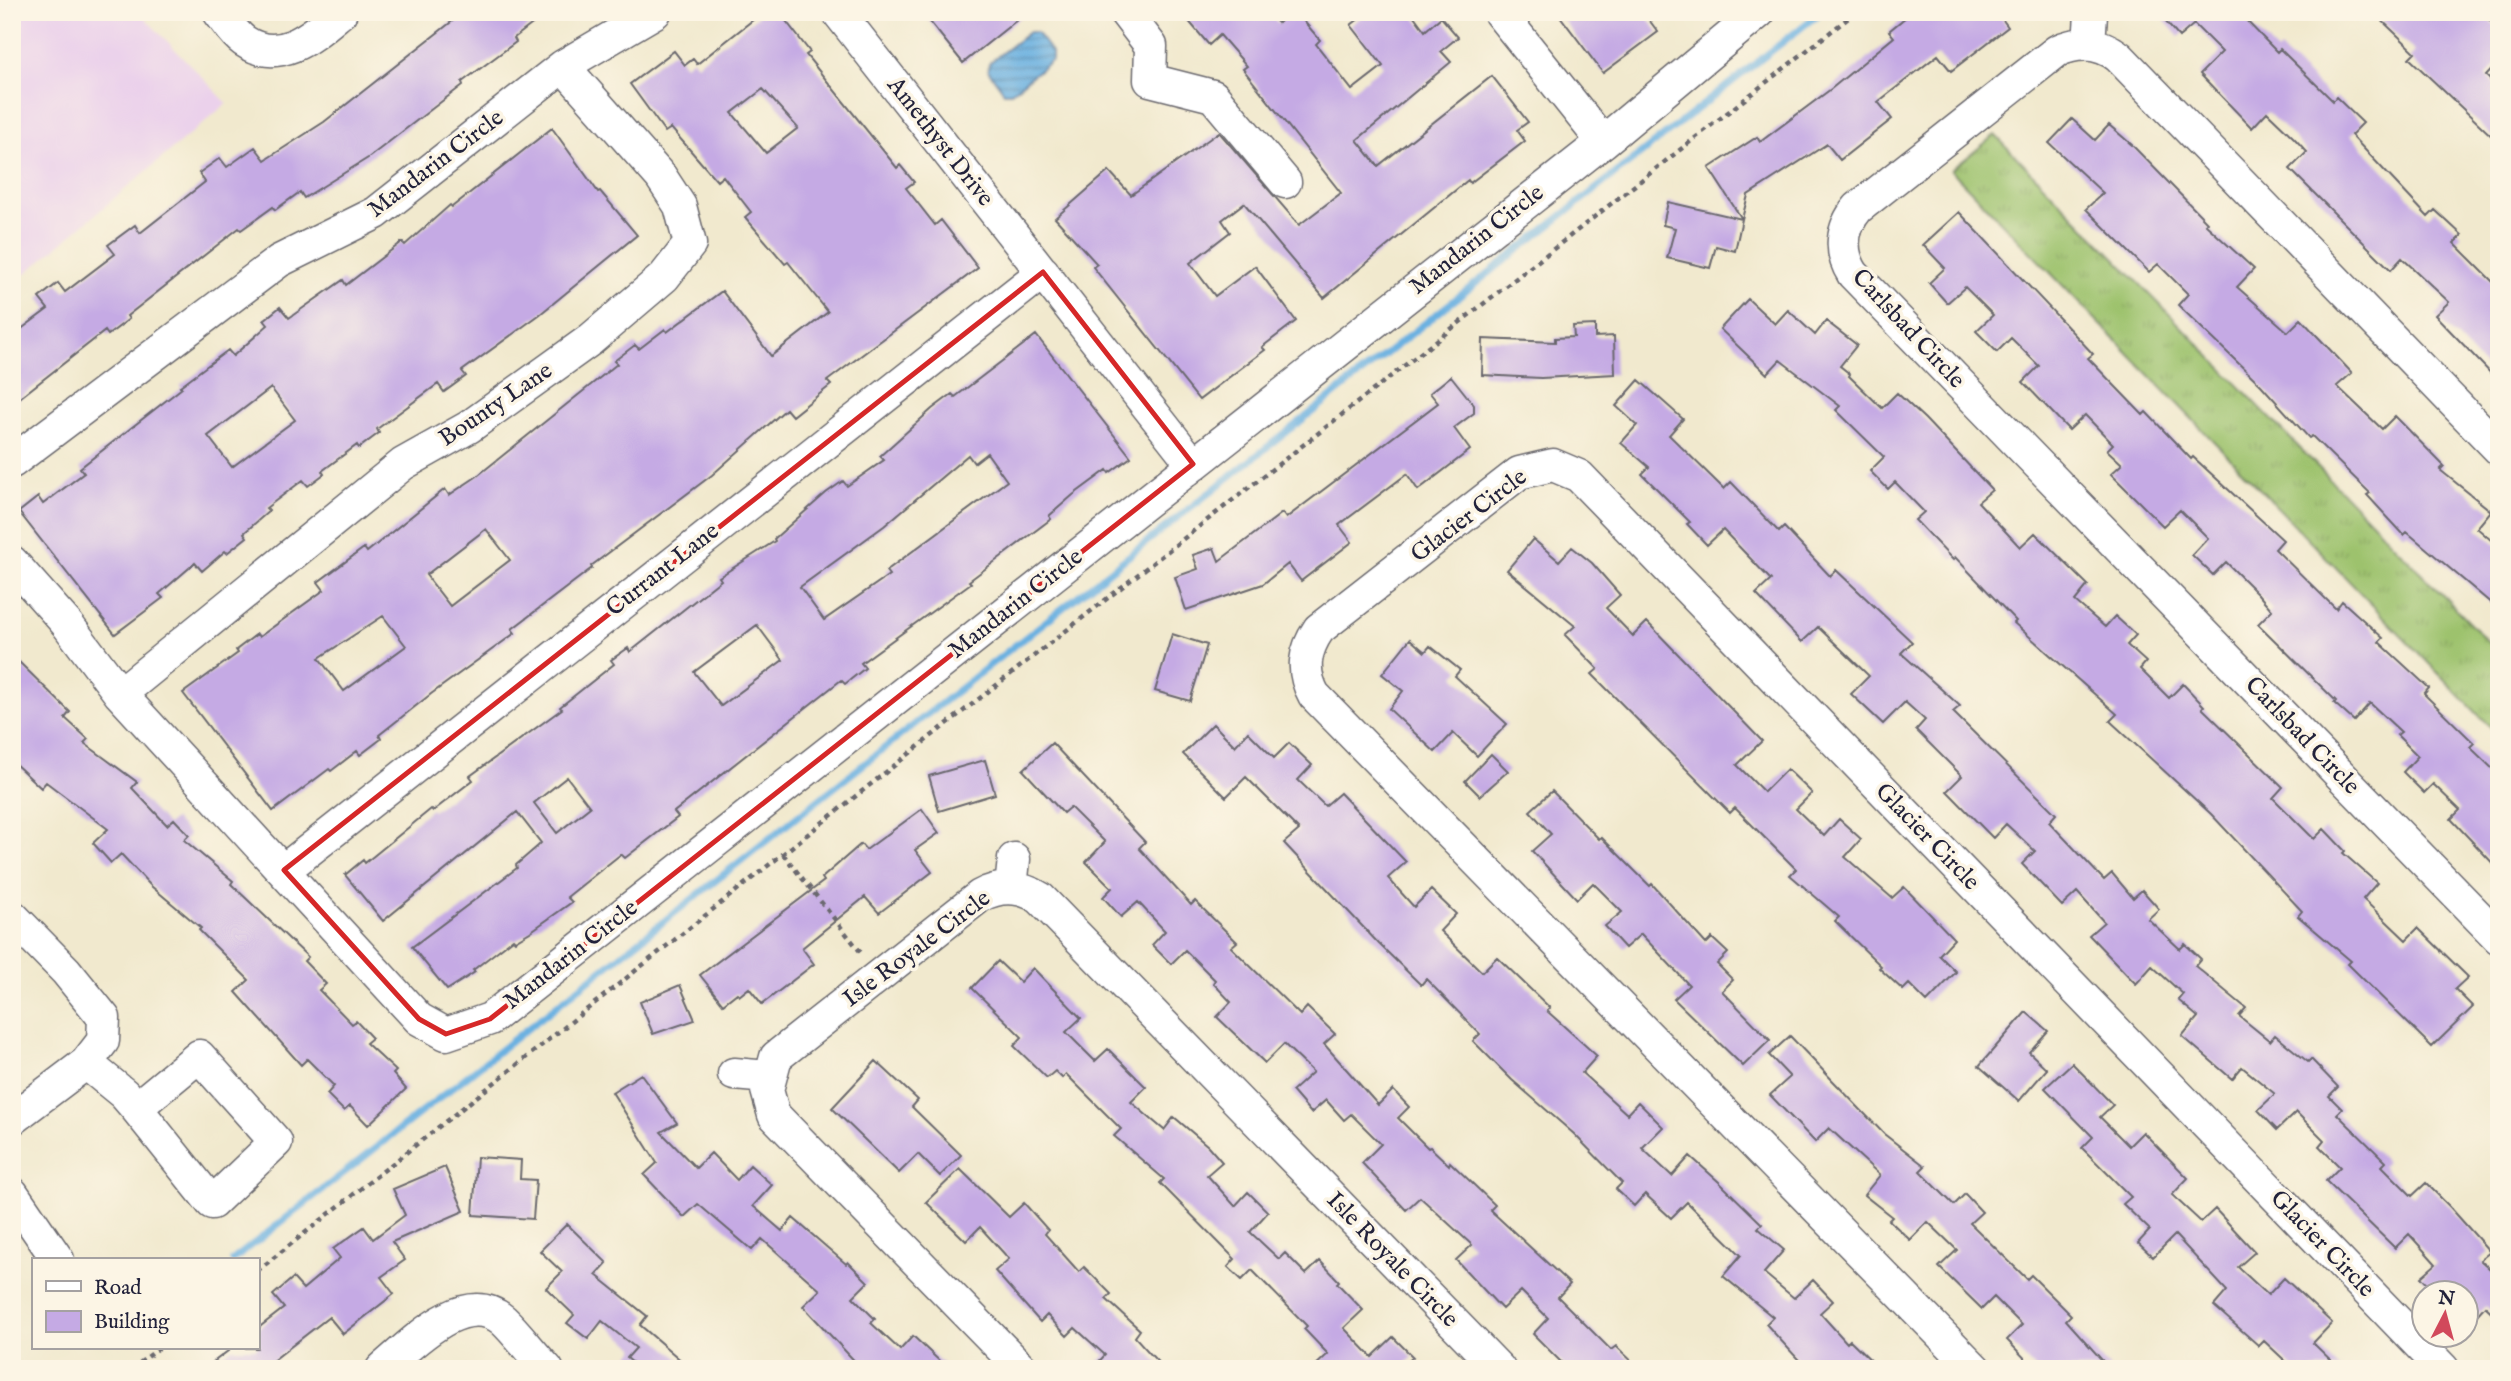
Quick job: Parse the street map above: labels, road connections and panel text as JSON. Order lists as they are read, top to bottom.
{
  "streets": {
    "street": [
      "Amethyst Drive",
      "Mandarin Circle",
      "Carlsbad Circle",
      "Bounty Lane",
      "Glacier Circle",
      "Currant Lane",
      "Isle Royale Circle"
    ]
  },
  "crossings": [
    ["Amethyst Drive", "Currant Lane"],
    ["Mandarin Circle", "Bounty Lane"],
    ["Mandarin Circle", "Currant Lane"]
  ],
  "legend": ["Road", "Building"],
  "north": "top"
}
